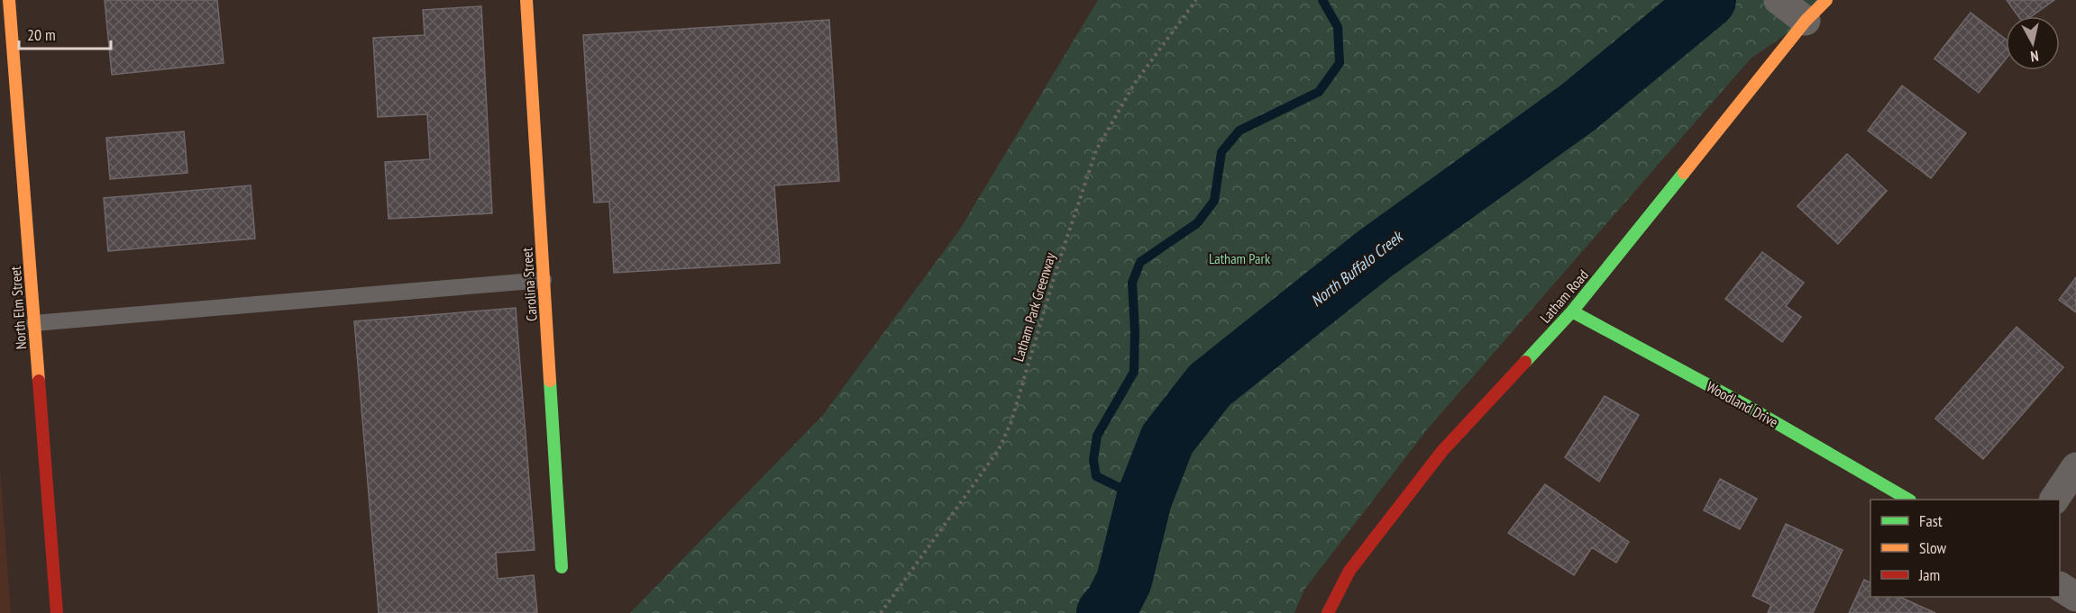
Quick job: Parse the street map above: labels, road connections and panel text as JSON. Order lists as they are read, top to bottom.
{
  "streets": {
    "street": [
      "Carolina Street",
      "Latham Road",
      "North Elm Street",
      "Woodland Drive"
    ],
    "path": ["Latham Park Greenway"]
  },
  "crossings": [
    ["Latham Road", "Woodland Drive"]
  ],
  "water": ["North Buffalo Creek"],
  "parks": ["Latham Park"],
  "legend": ["Fast", "Slow", "Jam"],
  "scale_bar": "20 m",
  "north": "bottom"
}
